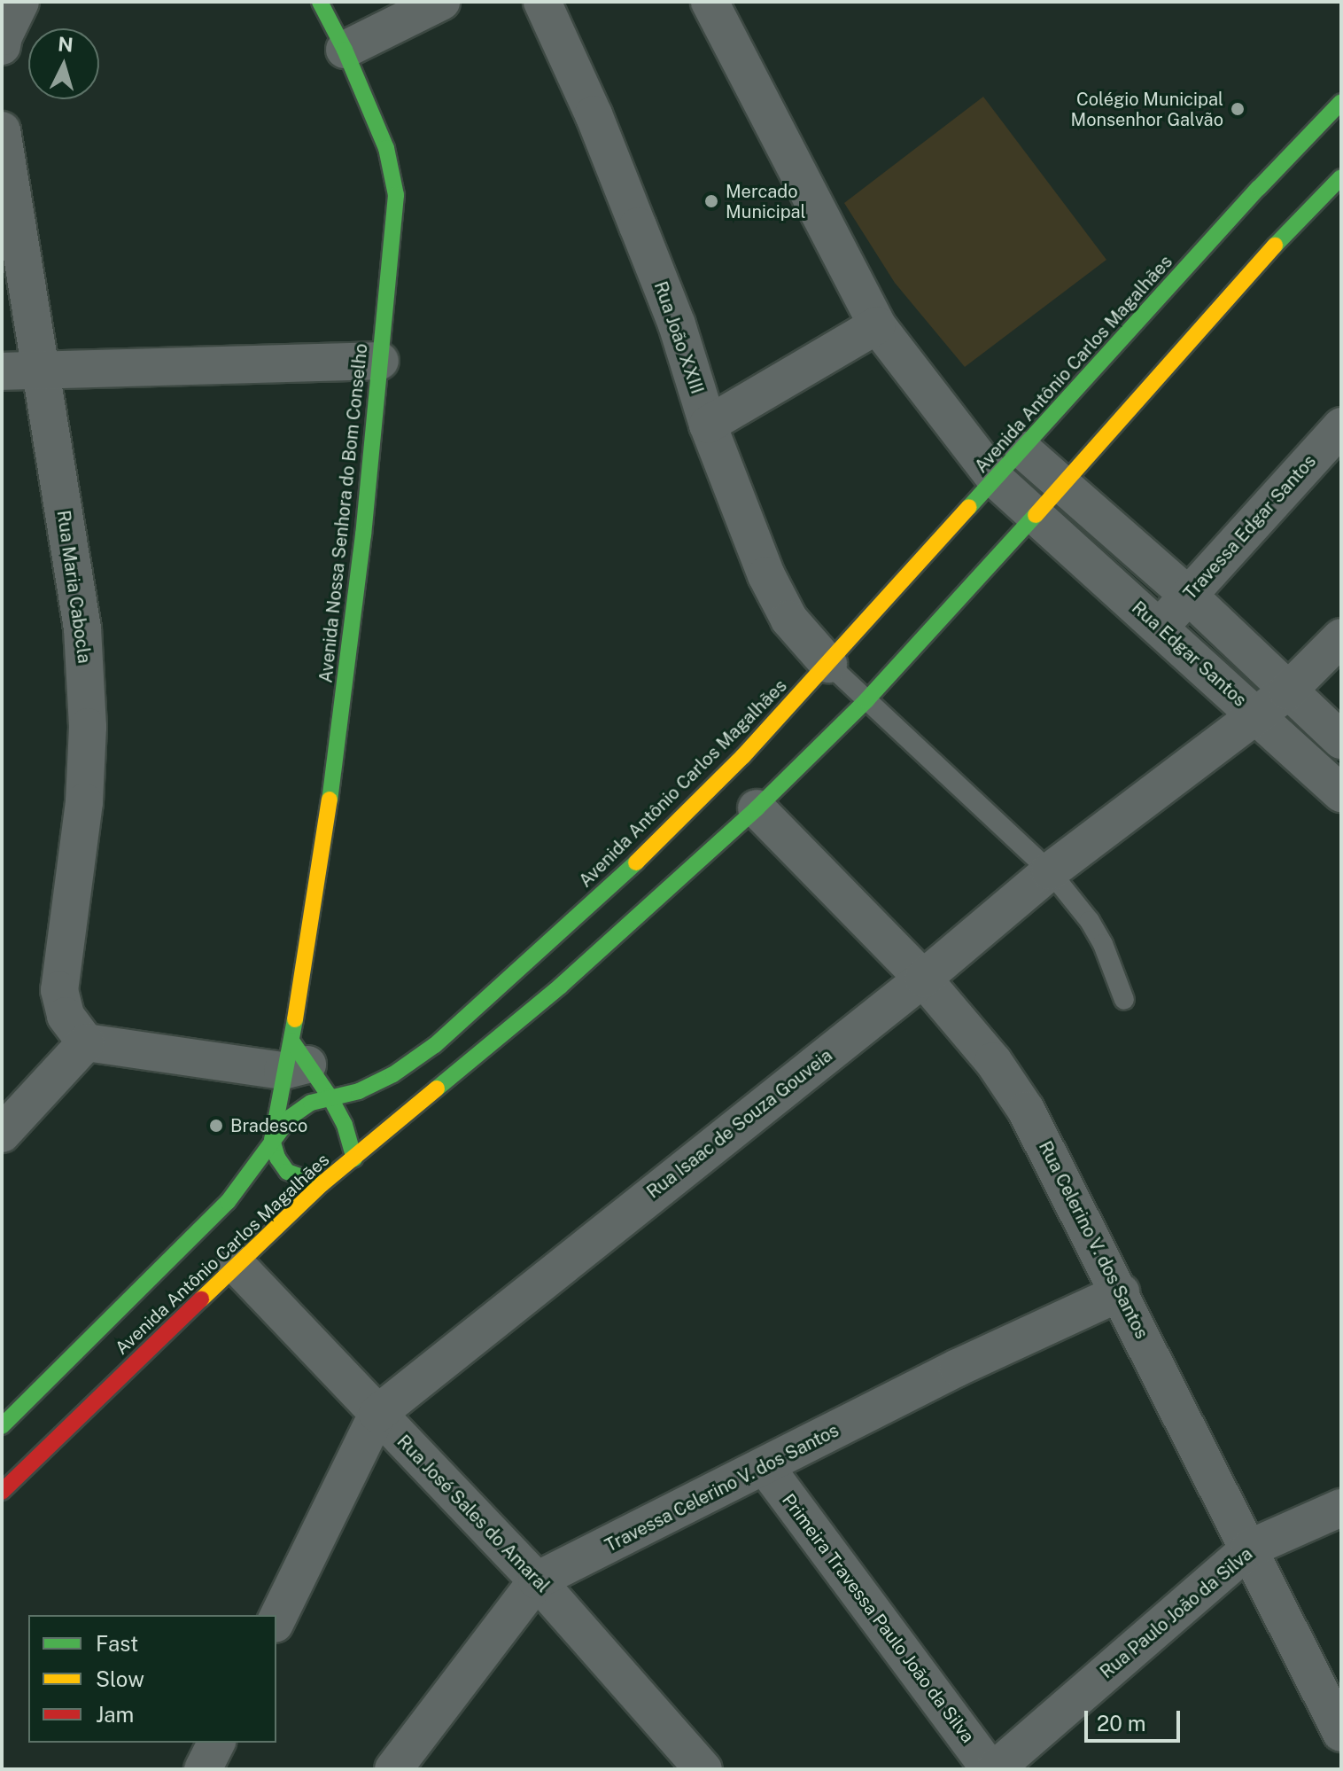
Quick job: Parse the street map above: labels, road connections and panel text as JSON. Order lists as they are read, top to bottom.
{
  "streets": {
    "main road": ["Avenida Antônio Carlos Magalhães", "Avenida Nossa Senhora do Bom Conselho"],
    "street": [
      "Rua João XXIII",
      "Travessa Edgar Santos",
      "Rua Maria Cabocla",
      "Rua Edgar Santos",
      "Rua Isaac de Souza Gouveia",
      "Rua Celerino V. dos Santos",
      "Travessa Celerino V. dos Santos",
      "Rua José Sales do Amaral",
      "Rua Paulo João da Silva",
      "Primeira Travessa Paulo João da Silva"
    ]
  },
  "crossings": [
    ["Rua João XXIII", "Avenida Antônio Carlos Magalhães"],
    ["Avenida Antônio Carlos Magalhães", "Avenida Nossa Senhora do Bom Conselho"],
    ["Avenida Antônio Carlos Magalhães", "Rua Edgar Santos"],
    ["Avenida Antônio Carlos Magalhães", "Rua Celerino V. dos Santos"],
    ["Avenida Antônio Carlos Magalhães", "Rua José Sales do Amaral"],
    ["Travessa Edgar Santos", "Rua Edgar Santos"],
    ["Rua Edgar Santos", "Rua Isaac de Souza Gouveia"],
    ["Rua Isaac de Souza Gouveia", "Rua Celerino V. dos Santos"],
    ["Rua Isaac de Souza Gouveia", "Rua José Sales do Amaral"],
    ["Rua Celerino V. dos Santos", "Travessa Celerino V. dos Santos"],
    ["Rua Celerino V. dos Santos", "Rua Paulo João da Silva"],
    ["Travessa Celerino V. dos Santos", "Rua José Sales do Amaral"],
    ["Travessa Celerino V. dos Santos", "Primeira Travessa Paulo João da Silva"],
    ["Rua Paulo João da Silva", "Primeira Travessa Paulo João da Silva"]
  ],
  "places": ["Colégio Municipal Monsenhor Galvão", "Mercado Municipal", "Bradesco"],
  "legend": ["Fast", "Slow", "Jam"],
  "scale_bar": "20 m",
  "north": "top"
}
